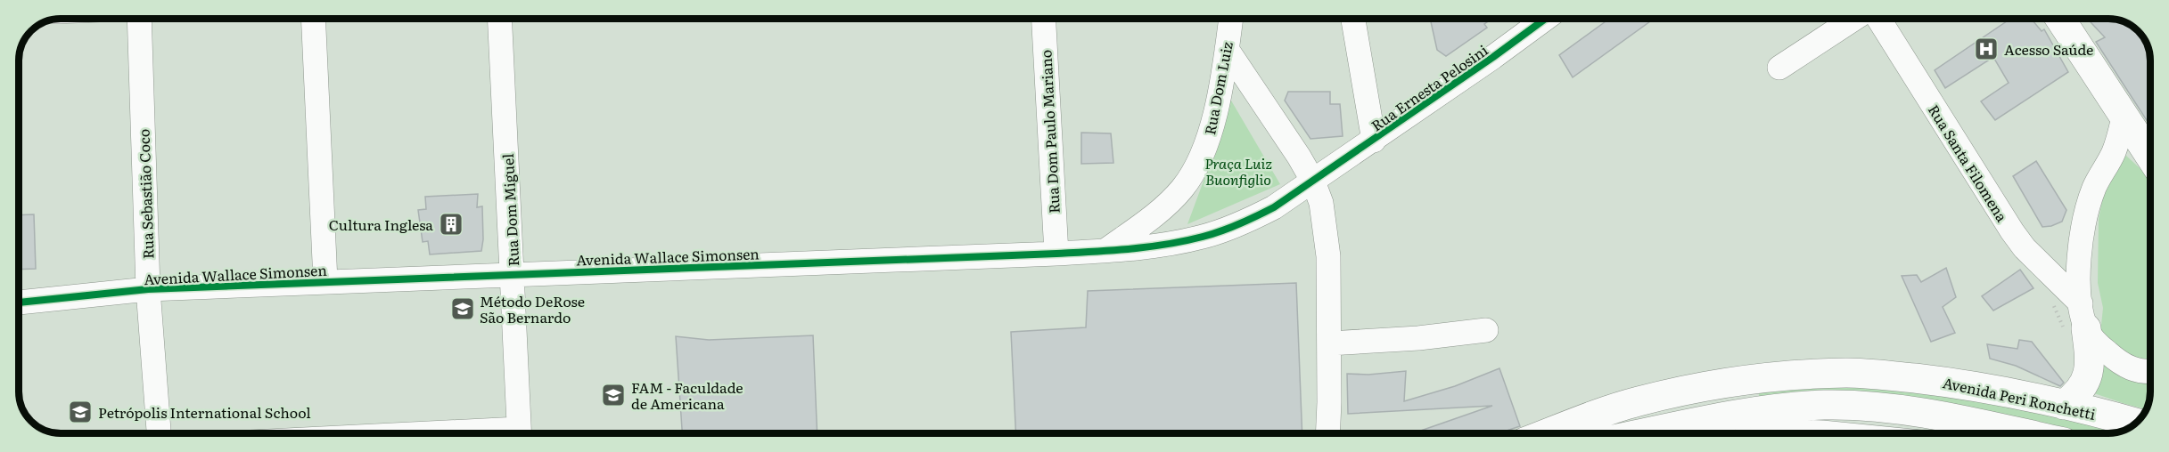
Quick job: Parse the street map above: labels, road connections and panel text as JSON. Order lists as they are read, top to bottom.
{
  "streets": {
    "main road": ["Avenida Peri Ronchetti"],
    "street": [
      "Rua Ernesta Pelosini",
      "Rua Dom Luiz",
      "Rua Dom Paulo Mariano",
      "Rua Santa Filomena",
      "Rua Sebastião Coco",
      "Rua Dom Miguel",
      "Avenida Wallace Simonsen"
    ]
  },
  "crossings": [
    ["Rua Ernesta Pelosini", "Avenida Wallace Simonsen"],
    ["Rua Dom Luiz", "Avenida Wallace Simonsen"],
    ["Rua Dom Paulo Mariano", "Avenida Wallace Simonsen"],
    ["Rua Sebastião Coco", "Avenida Wallace Simonsen"],
    ["Rua Dom Miguel", "Avenida Wallace Simonsen"]
  ],
  "parks": ["Praça Luiz Buonfiglio"],
  "places": {
    "hospital": ["Acesso Saúde"],
    "building": ["Cultura Inglesa"],
    "school or university": ["Método DeRose São Bernardo", "FAM - Faculdade de Americana", "Petrópolis International School"]
  }
}
